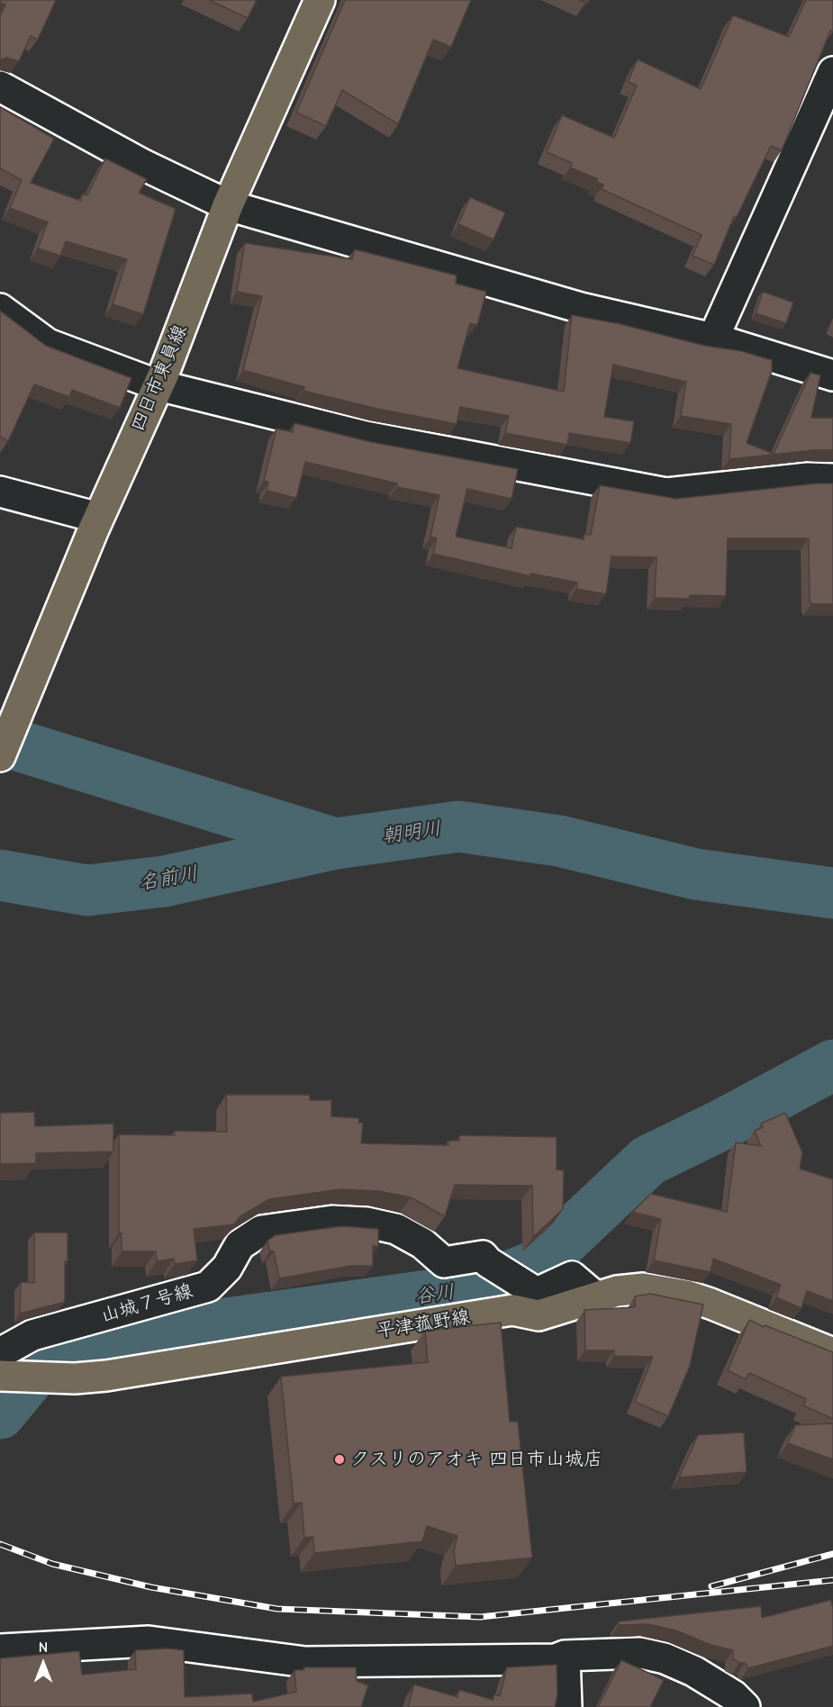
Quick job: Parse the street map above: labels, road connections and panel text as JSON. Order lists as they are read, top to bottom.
{
  "streets": {
    "main road": ["四日市東員線", "平津菰野線"],
    "street": ["山城７号線"]
  },
  "crossings": [
    ["山城７号線", "平津菰野線"]
  ],
  "water": ["朝明川", "名前川", "谷川"],
  "places": ["クスリのアオキ 四日市山城店"],
  "north": "top"
}
